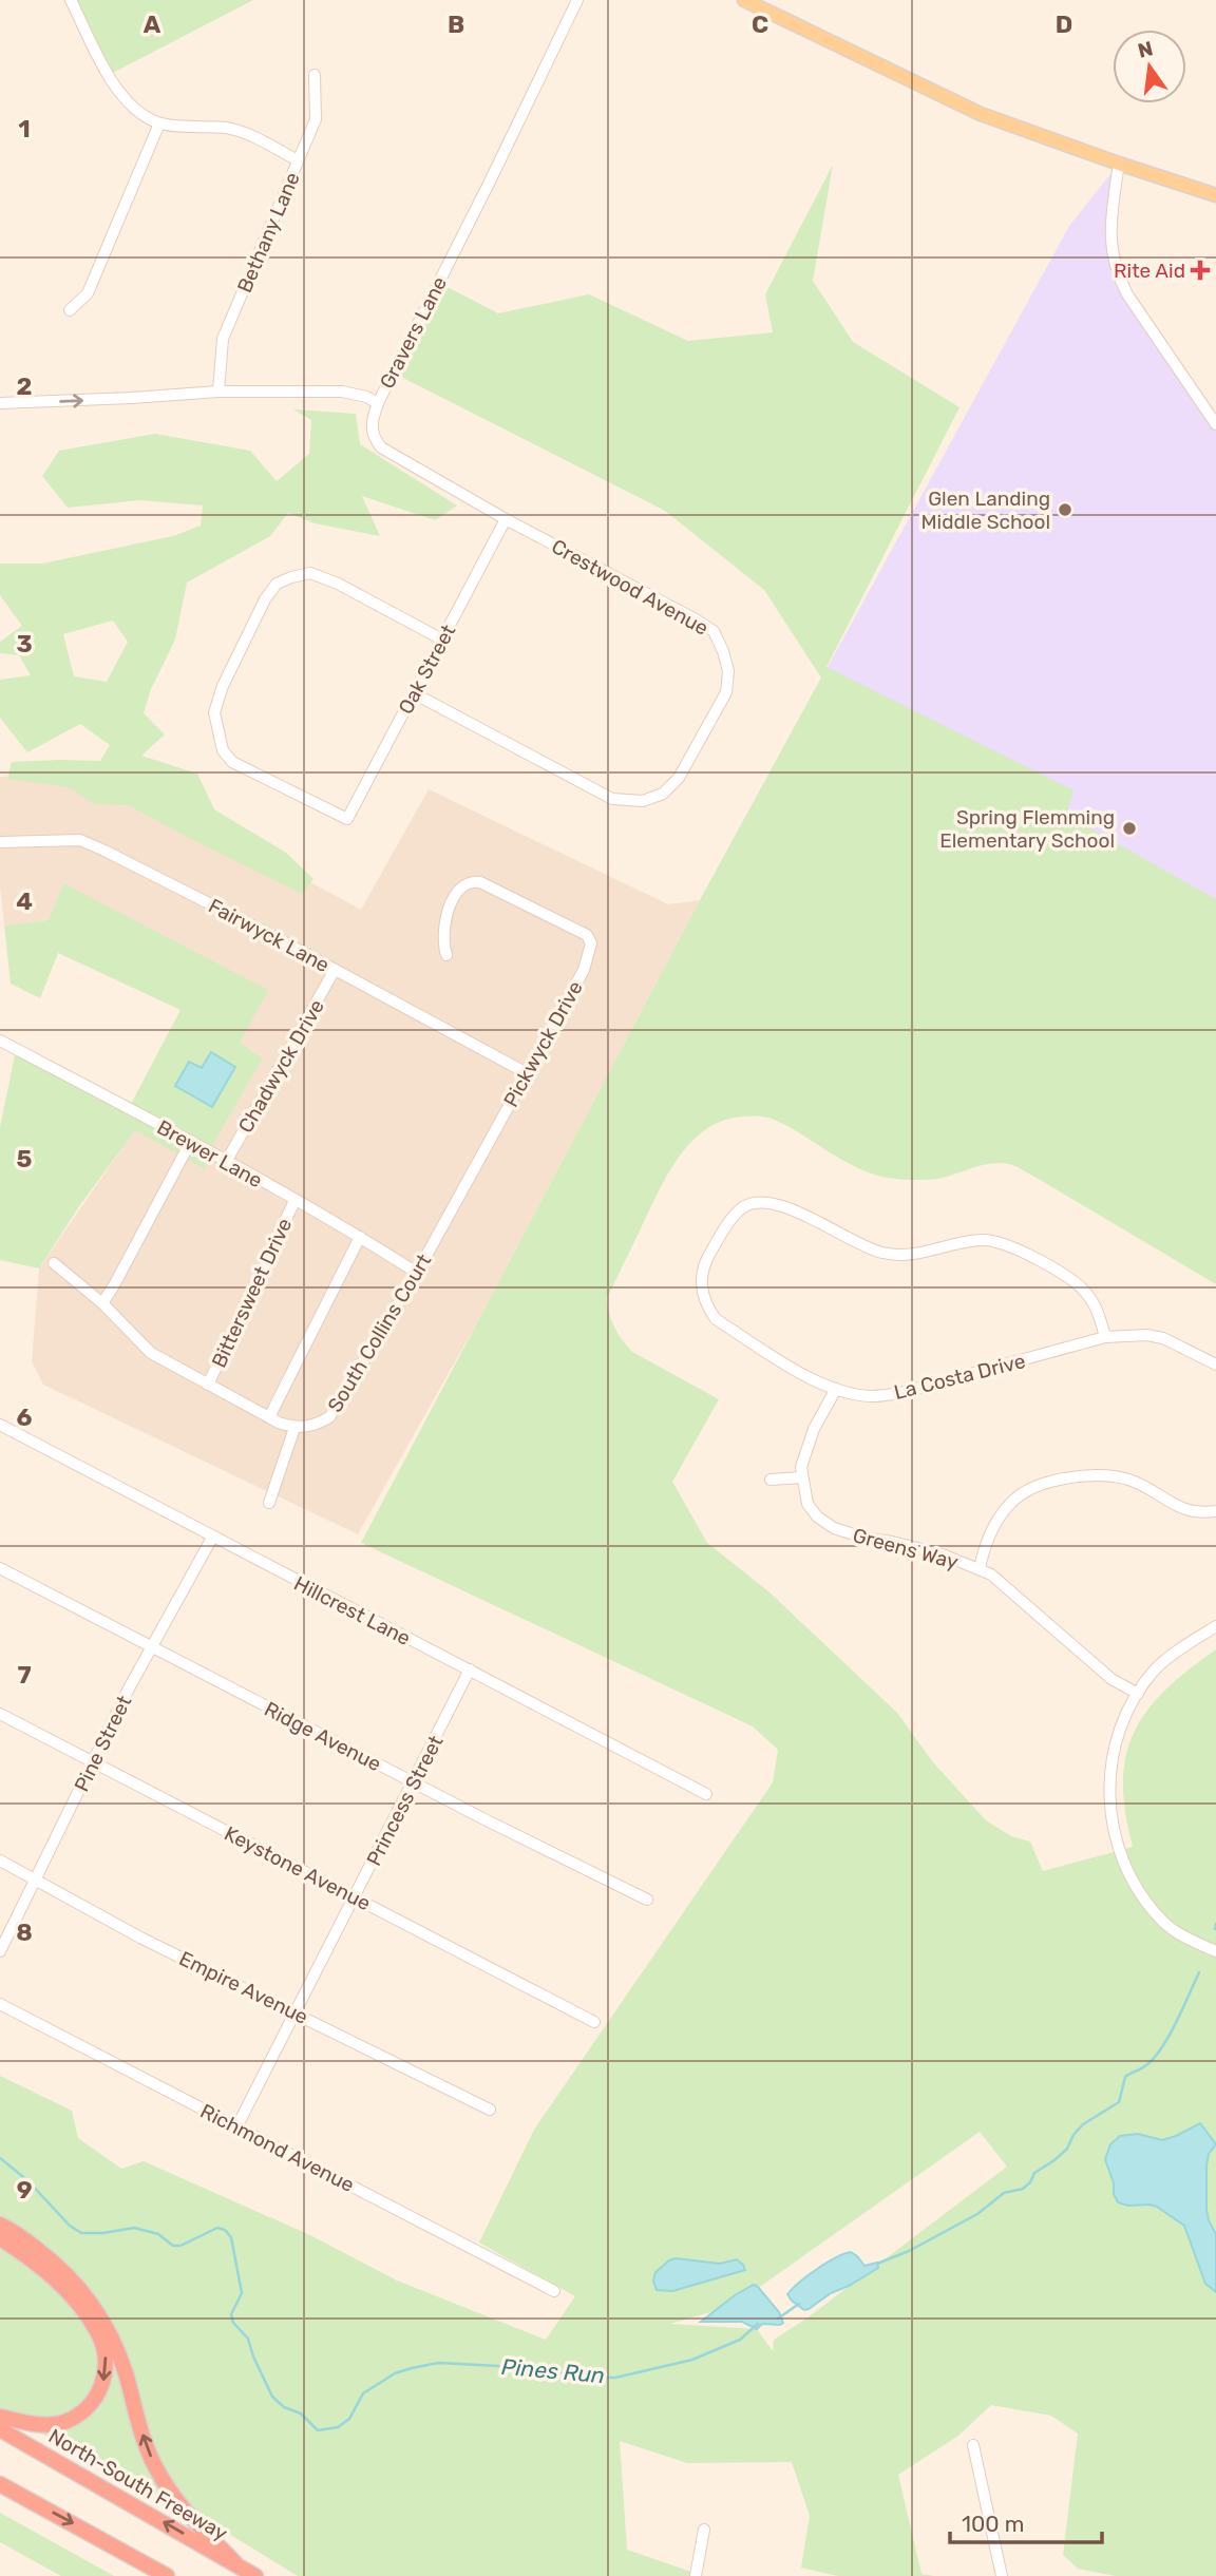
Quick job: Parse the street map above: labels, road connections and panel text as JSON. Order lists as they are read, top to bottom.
{
  "streets": {
    "highway": ["North-South Freeway"],
    "street": [
      "Bethany Lane",
      "Gravers Lane",
      "Crestwood Avenue",
      "Oak Street",
      "Fairwyck Lane",
      "Pickwyck Drive",
      "Chadwyck Drive",
      "Brewer Lane",
      "Bittersweet Drive",
      "South Collins Court",
      "La Costa Drive",
      "Greens Way",
      "Hillcrest Lane",
      "Ridge Avenue",
      "Pine Street",
      "Princess Street",
      "Keystone Avenue",
      "Empire Avenue",
      "Richmond Avenue"
    ]
  },
  "crossings": [
    ["Bethany Lane", "Gravers Lane"],
    ["Gravers Lane", "Crestwood Avenue"],
    ["Crestwood Avenue", "Oak Street"],
    ["Fairwyck Lane", "Pickwyck Drive"],
    ["Fairwyck Lane", "Chadwyck Drive"],
    ["Pickwyck Drive", "South Collins Court"],
    ["Chadwyck Drive", "Brewer Lane"],
    ["Brewer Lane", "Bittersweet Drive"],
    ["Brewer Lane", "South Collins Court"],
    ["La Costa Drive", "Greens Way"],
    ["Hillcrest Lane", "Pine Street"],
    ["Hillcrest Lane", "Princess Street"],
    ["Ridge Avenue", "Pine Street"],
    ["Ridge Avenue", "Princess Street"],
    ["Pine Street", "Keystone Avenue"],
    ["Pine Street", "Empire Avenue"],
    ["Princess Street", "Keystone Avenue"],
    ["Princess Street", "Empire Avenue"],
    ["Princess Street", "Richmond Avenue"]
  ],
  "water": ["Pines Run"],
  "places": {
    "health": ["Rite Aid"],
    "other": ["Glen Landing Middle School", "Spring Flemming Elementary School"]
  },
  "scale_bar": "100 m",
  "north": "top",
  "grid": {
    "columns": [
      "A",
      "B",
      "C",
      "D"
    ],
    "rows": [
      "1",
      "2",
      "3",
      "4",
      "5",
      "6",
      "7",
      "8",
      "9"
    ]
  }
}
